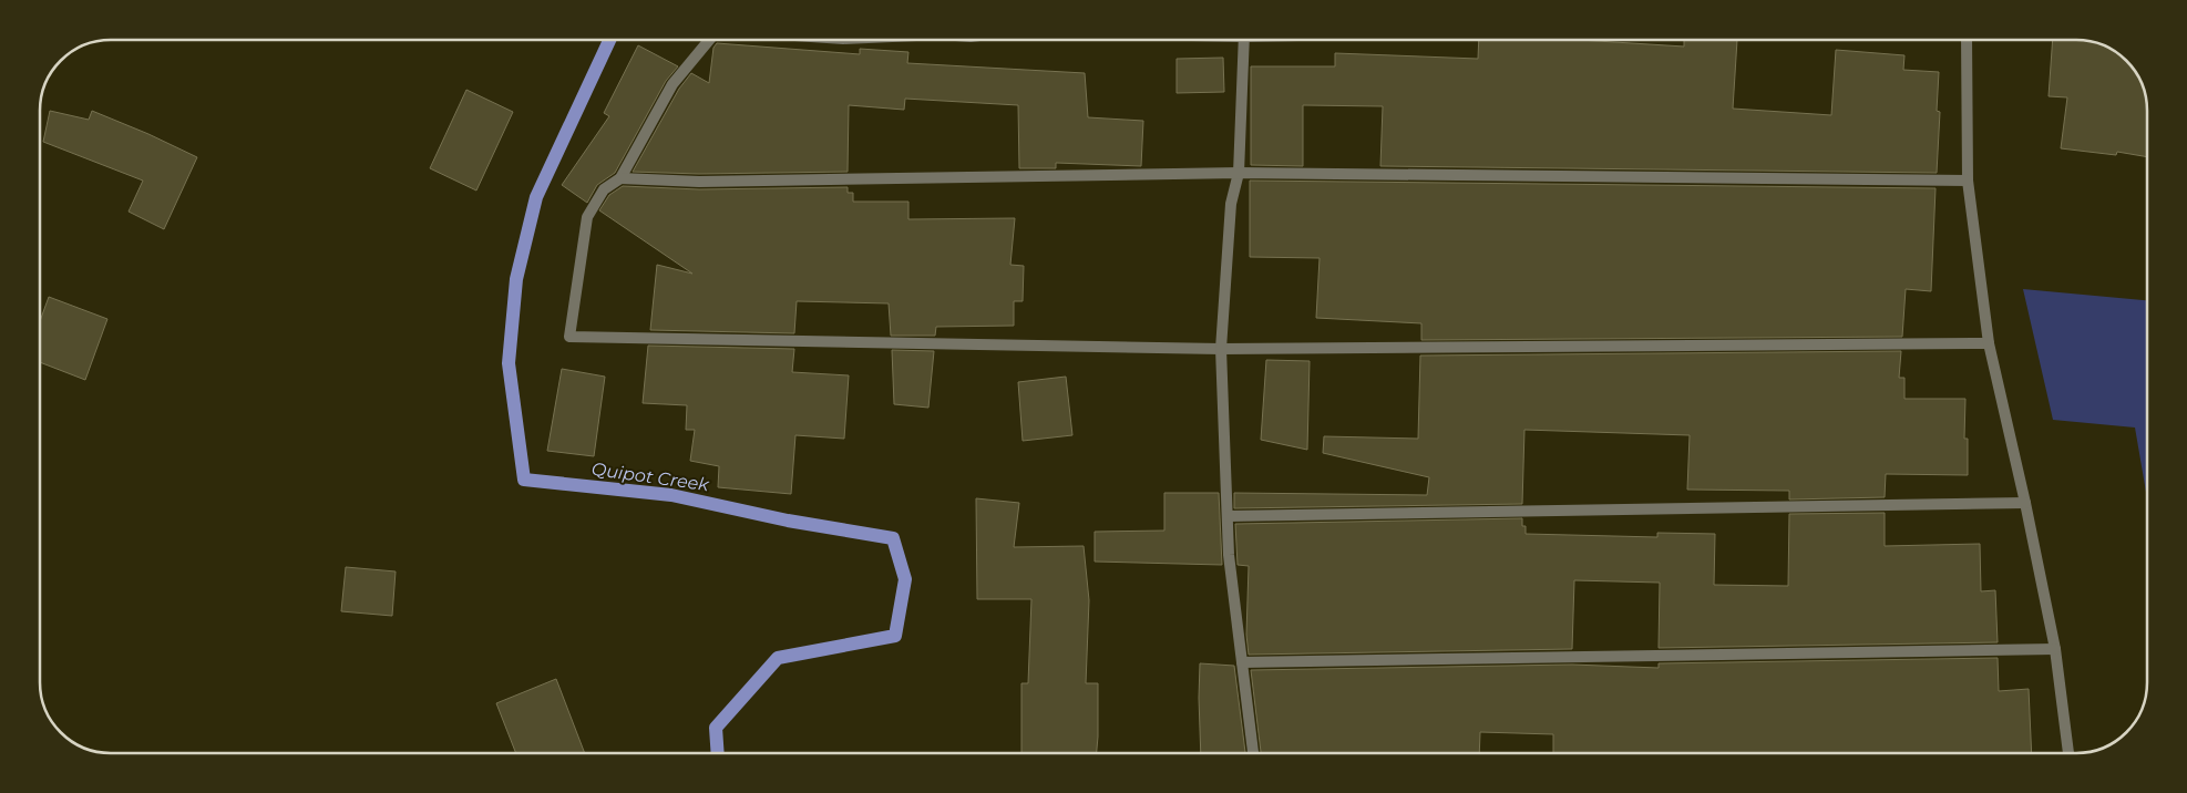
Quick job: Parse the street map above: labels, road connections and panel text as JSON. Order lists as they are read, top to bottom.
{
  "water": ["Quipot Creek"]
}
